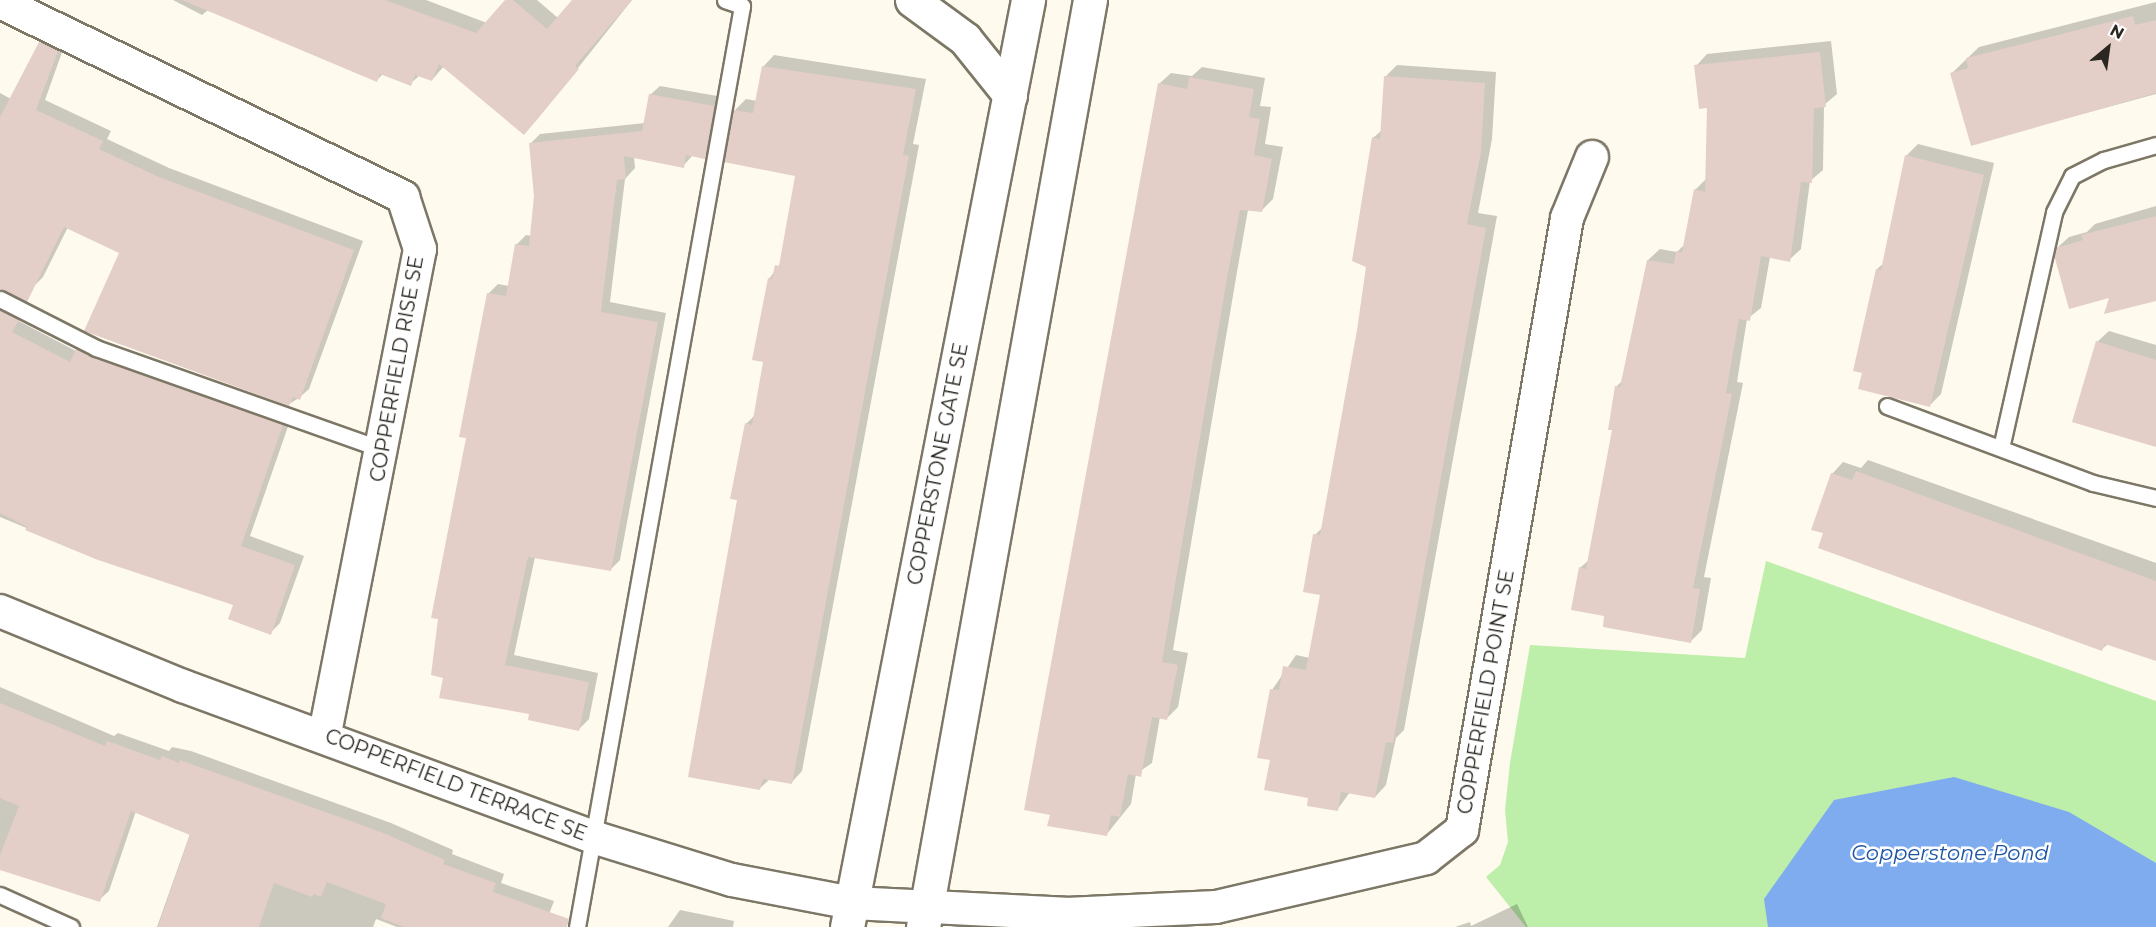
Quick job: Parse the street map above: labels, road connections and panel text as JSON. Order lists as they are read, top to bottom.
{
  "streets": {
    "street": [
      "COPPERFIELD RISE SE",
      "COPPERSTONE GATE SE",
      "COPPERFIELD POINT SE",
      "COPPERFIELD TERRACE SE"
    ]
  },
  "crossings": [
    ["COPPERFIELD RISE SE", "COPPERFIELD TERRACE SE"],
    ["COPPERSTONE GATE SE", "COPPERFIELD TERRACE SE"],
    ["COPPERFIELD POINT SE", "COPPERFIELD TERRACE SE"]
  ],
  "water": ["Copperstone Pond"],
  "north": "top right"
}
